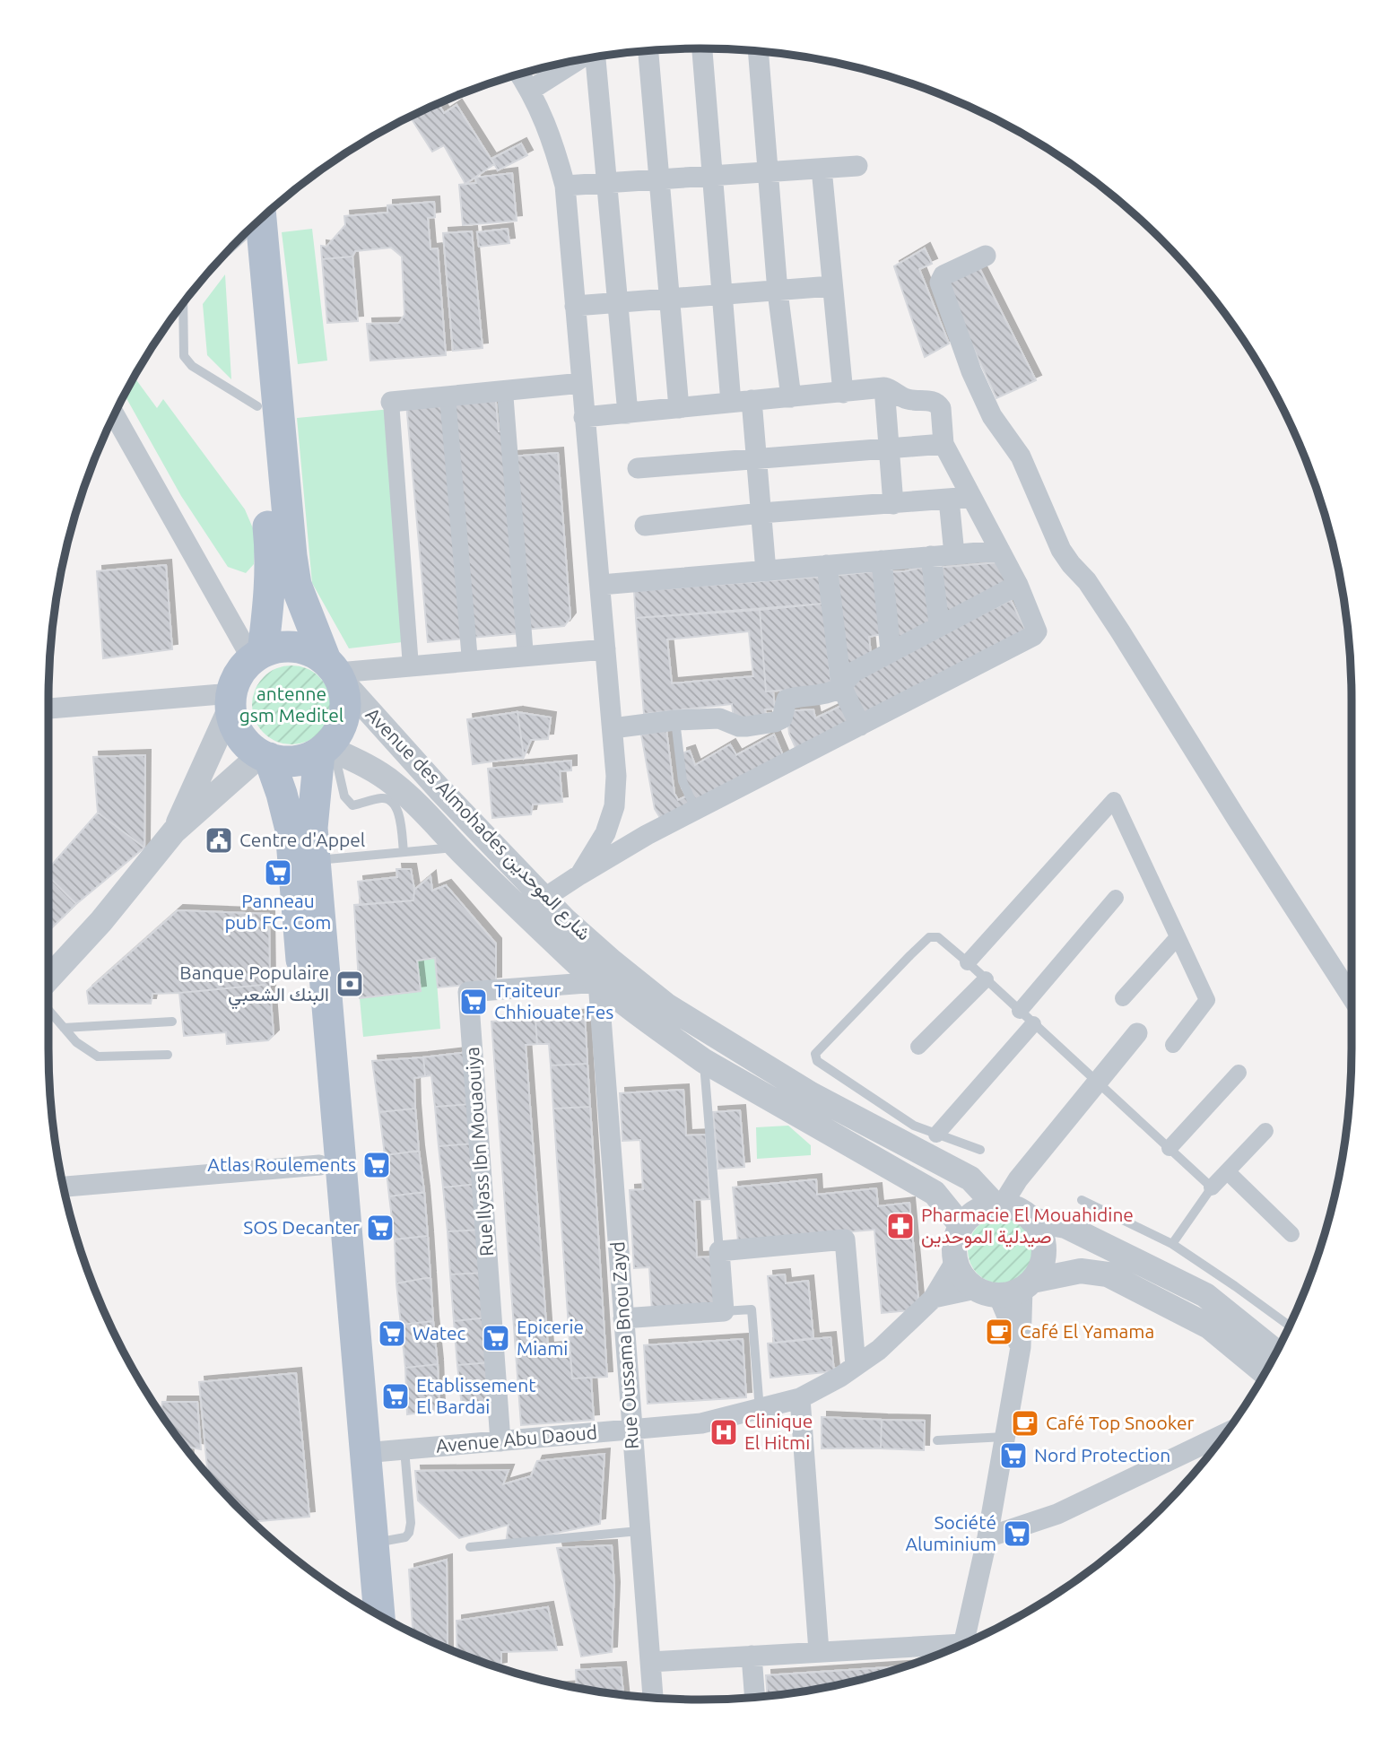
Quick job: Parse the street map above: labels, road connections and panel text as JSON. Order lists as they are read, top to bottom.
{
  "streets": {
    "street": [
      "Avenue des Almohades شارع الموحدين",
      "Rue Ilyass Ibn Mouaouiya",
      "Rue Oussama Bnou Zayd",
      "Avenue Abu Daoud"
    ]
  },
  "crossings": [
    ["Avenue des Almohades شارع الموحدين", "Rue Ilyass Ibn Mouaouiya"],
    ["Avenue des Almohades شارع الموحدين", "Rue Oussama Bnou Zayd"],
    ["Avenue des Almohades شارع الموحدين", "Avenue Abu Daoud"],
    ["Rue Ilyass Ibn Mouaouiya", "Rue Oussama Bnou Zayd"],
    ["Rue Ilyass Ibn Mouaouiya", "Avenue Abu Daoud"],
    ["Rue Oussama Bnou Zayd", "Avenue Abu Daoud"]
  ],
  "parks": ["antenne gsm Meditel"],
  "places": {
    "public building": ["Centre d'Appel"],
    "supermarket": [
      "Panneau pub FC. Com",
      "Traiteur Chhiouate Fes",
      "Atlas Roulements",
      "SOS Decanter",
      "Watec",
      "Epicerie Miami",
      "Etablissement El Bardai",
      "Nord Protection",
      "Société Aluminium"
    ],
    "bank": ["Banque Populaire البنك الشعبي"],
    "pharmacy": ["Pharmacie El Mouahidine صيدلية الموحدين"],
    "cafe": ["Café El Yamama", "Café Top Snooker"],
    "hospital": ["Clinique El Hitmi"]
  }
}
